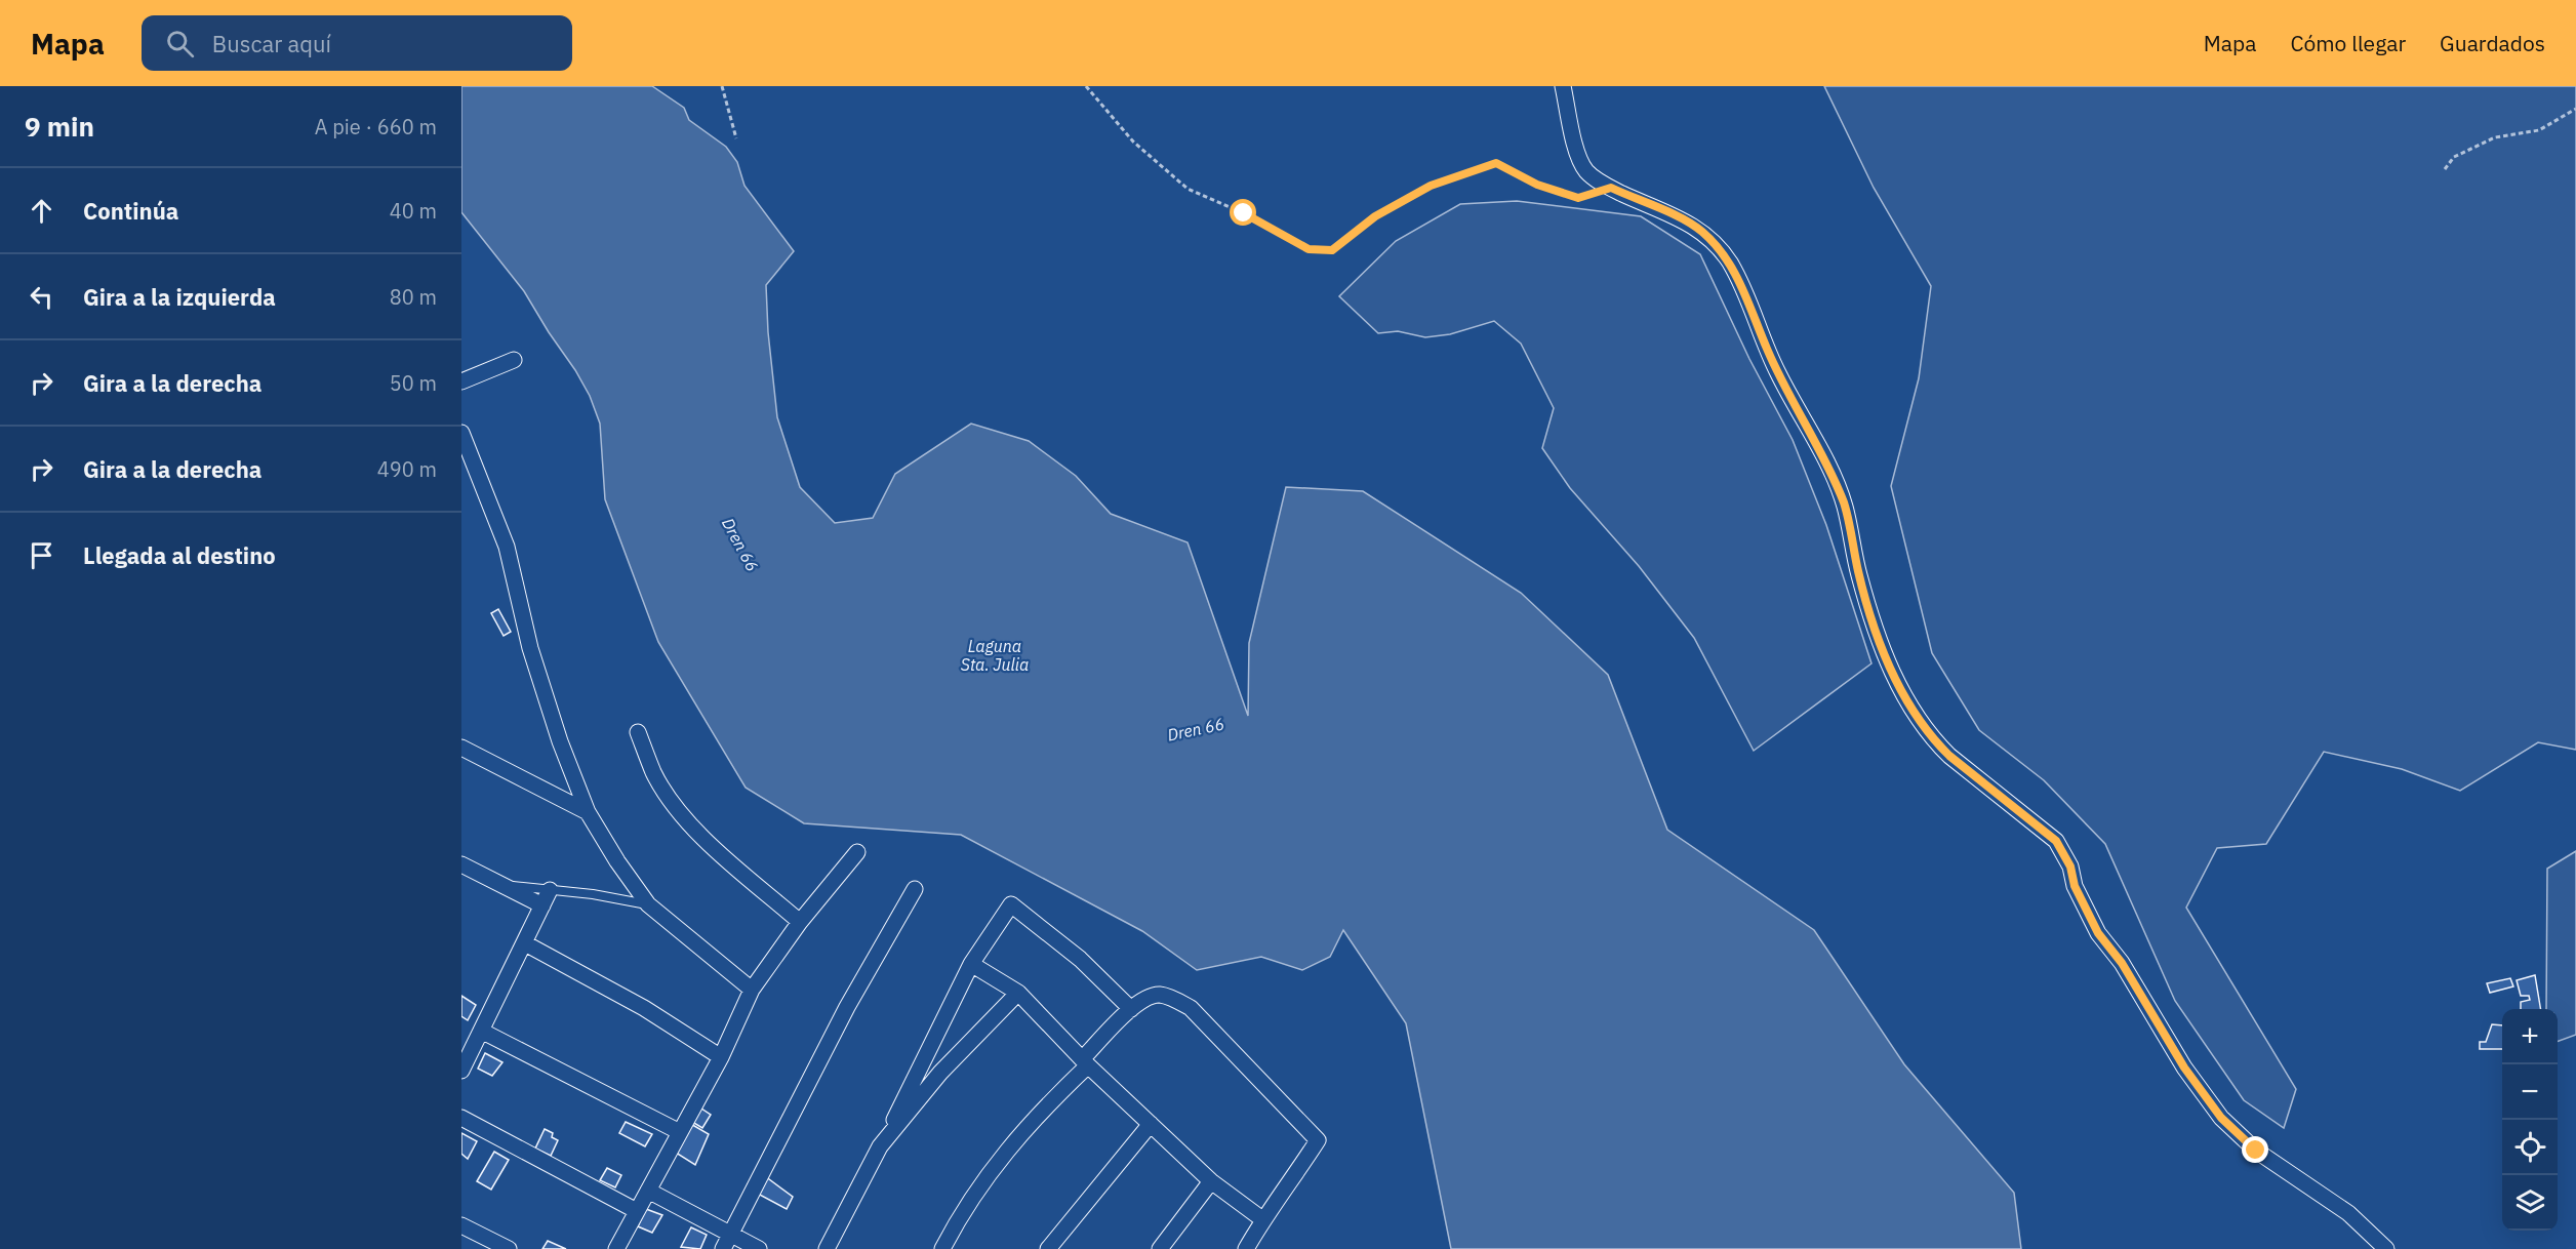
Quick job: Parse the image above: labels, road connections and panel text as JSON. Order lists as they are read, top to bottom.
{
  "water": ["Dren 66", "Laguna Sta. Julia"],
  "page": {
    "header": "Mapa",
    "search": "Buscar aquí",
    "nav": ["Mapa", "Cómo llegar", "Guardados"],
    "heading": ["9 min", "A pie · 660 m"],
    "list": [
      ["Continúa", "40 m"],
      ["Gira a la izquierda", "80 m"],
      ["Gira a la derecha", "50 m"],
      ["Gira a la derecha", "490 m"],
      "Llegada al destino"
    ],
    "map_buttons": ["+", "−"]
  }
}
